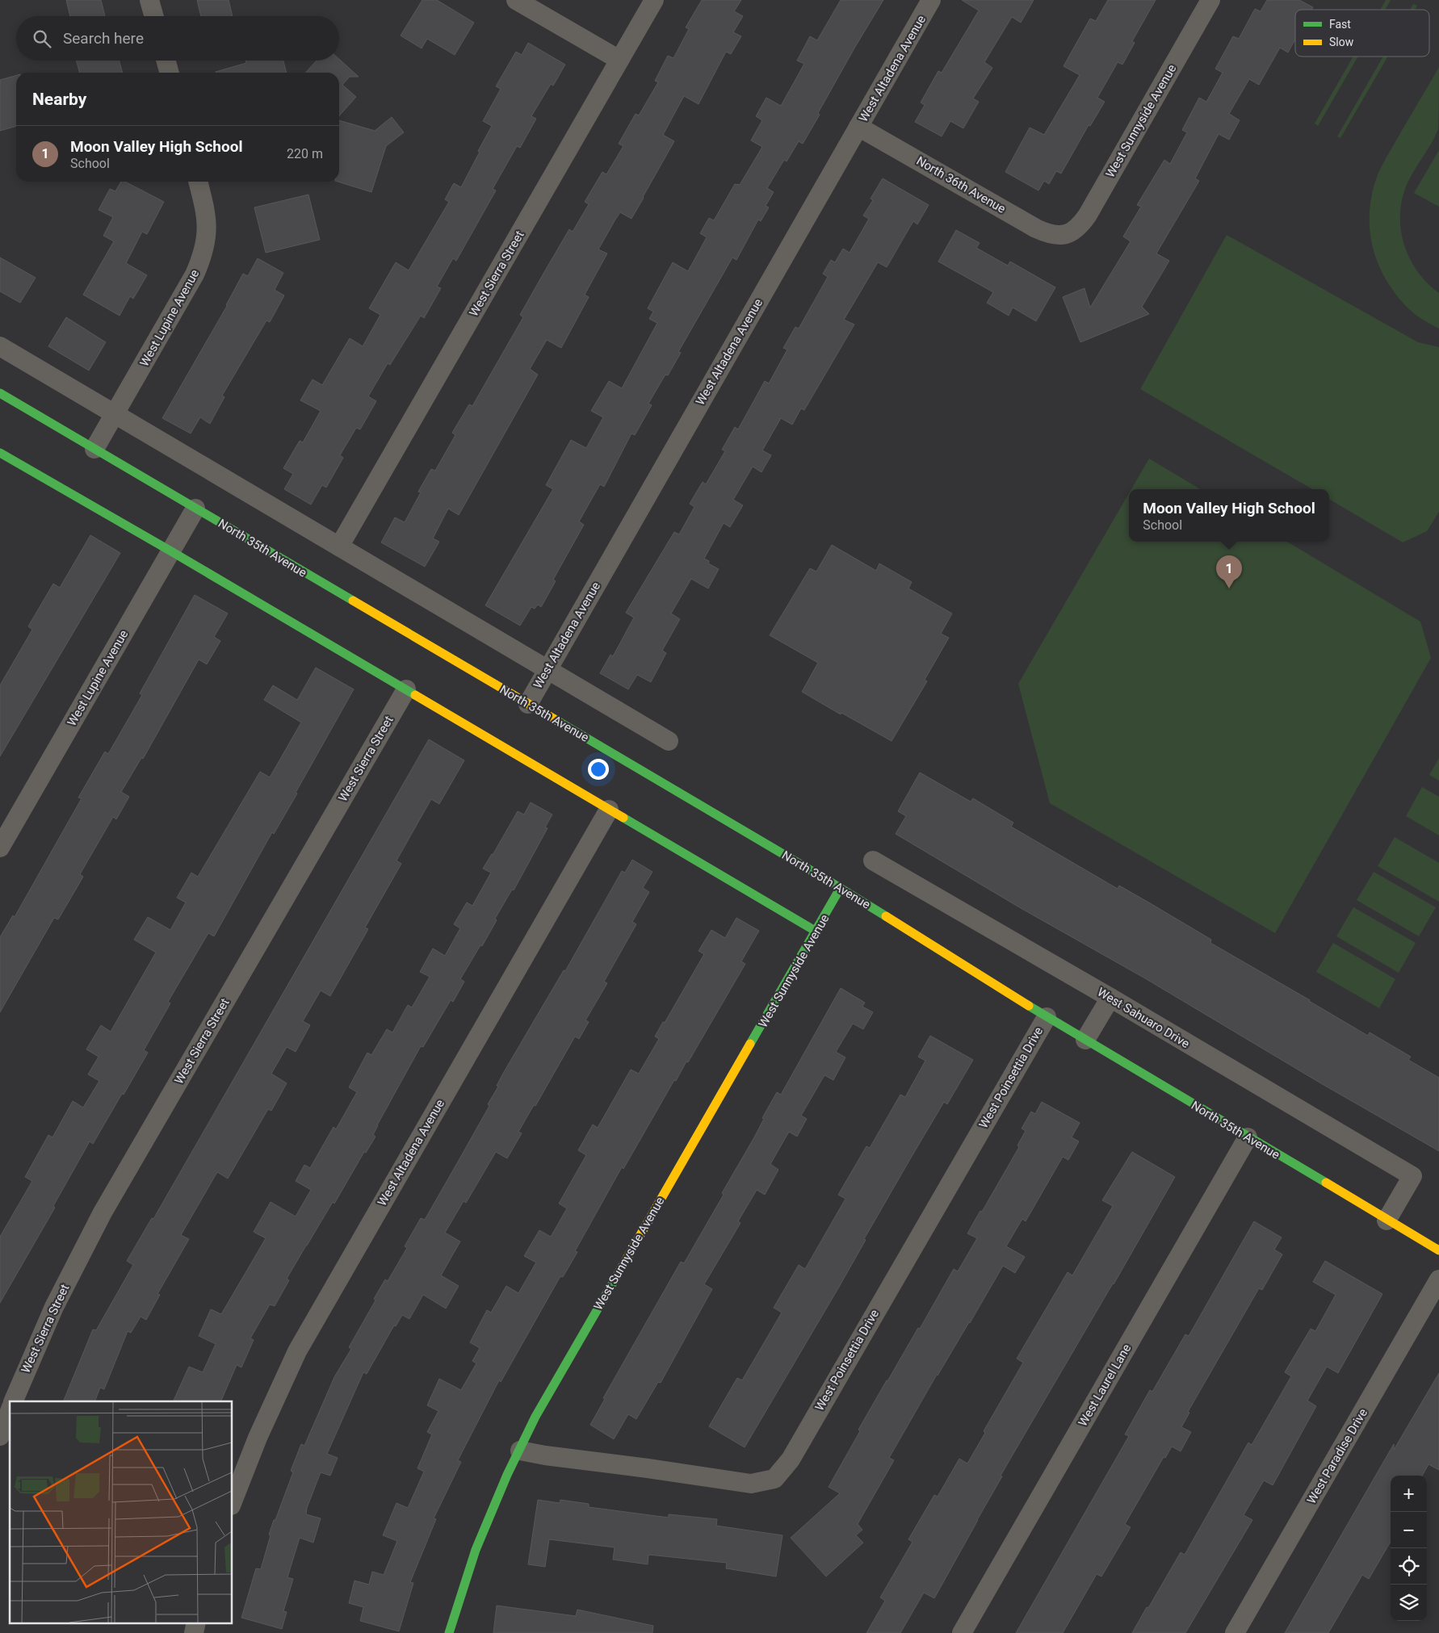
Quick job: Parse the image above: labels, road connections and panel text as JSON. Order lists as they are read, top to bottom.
{
  "streets": {
    "street": [
      "West Altadena Avenue",
      "West Sunnyside Avenue",
      "North 36th Avenue",
      "West Sierra Street",
      "West Lupine Avenue",
      "North 35th Avenue",
      "West Sahuaro Drive",
      "West Poinsettia Drive",
      "West Laurel Lane",
      "West Paradise Drive"
    ]
  },
  "crossings": [
    ["West Altadena Avenue", "North 36th Avenue"],
    ["West Altadena Avenue", "North 35th Avenue"],
    ["West Sunnyside Avenue", "North 36th Avenue"],
    ["West Sunnyside Avenue", "North 35th Avenue"],
    ["West Sunnyside Avenue", "West Poinsettia Drive"],
    ["West Lupine Avenue", "North 35th Avenue"],
    ["North 35th Avenue", "West Sahuaro Drive"],
    ["North 35th Avenue", "West Poinsettia Drive"],
    ["North 35th Avenue", "West Laurel Lane"]
  ],
  "legend": ["Fast", "Slow"],
  "page": {
    "search": "Search here",
    "heading": "Nearby",
    "list": [
      {
        "mark": "1",
        "name": "Moon Valley High School",
        "note": "School",
        "value": "220 m"
      }
    ],
    "popup": ["Moon Valley High School", "School"],
    "pins": "1",
    "map_buttons": ["+", "−"]
  }
}
